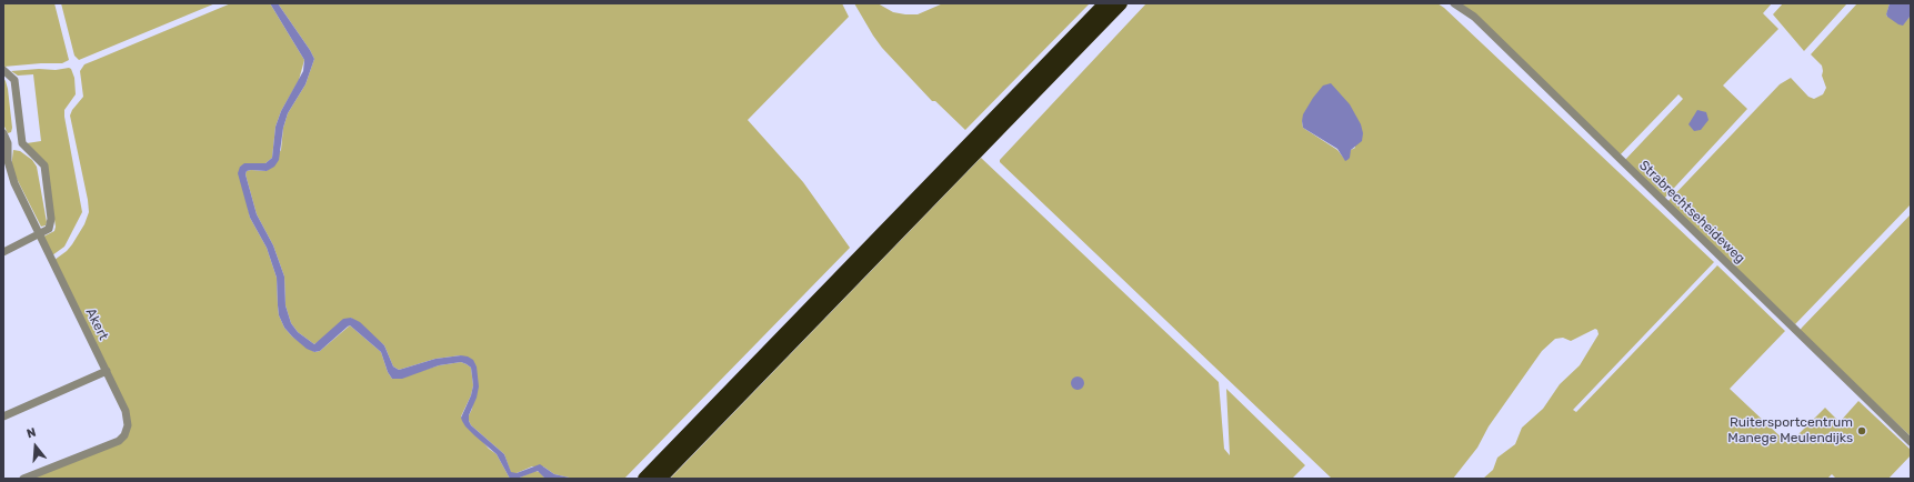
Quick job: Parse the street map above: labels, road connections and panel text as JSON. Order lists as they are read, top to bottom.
{
  "streets": {
    "street": ["Strabrechtseheideweg", "Akert"]
  },
  "places": ["Ruitersportcentrum Manege Meulendijks"],
  "north": "top"
}
